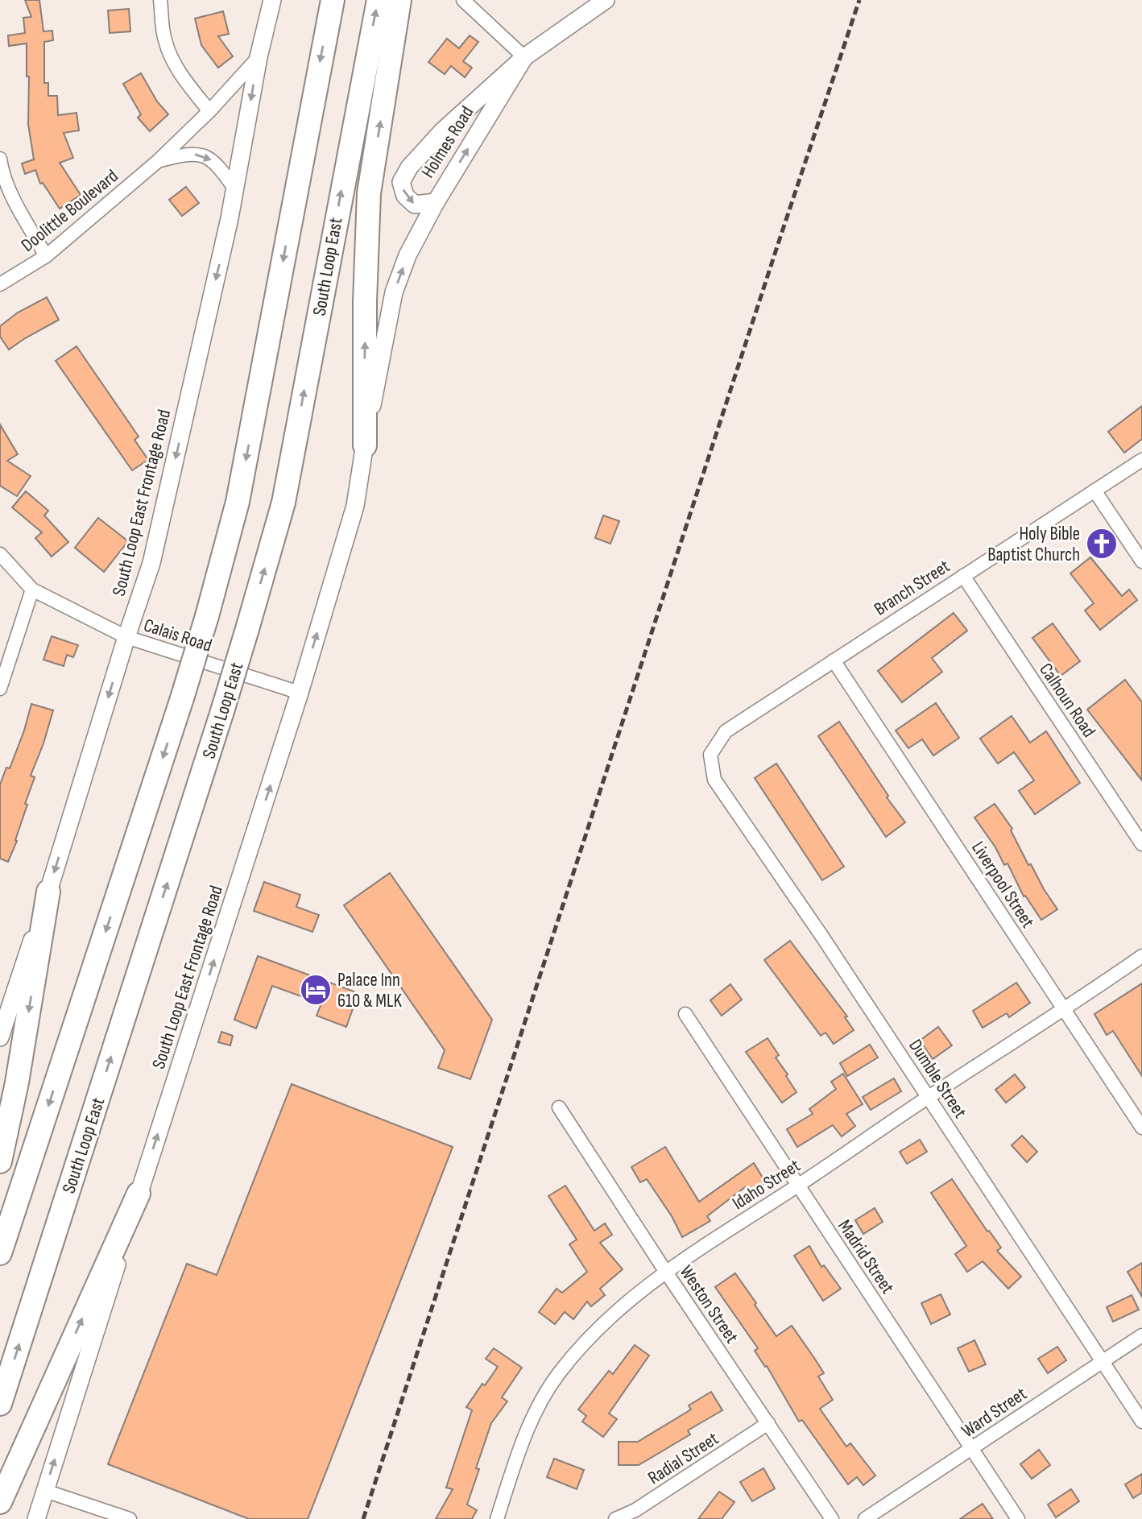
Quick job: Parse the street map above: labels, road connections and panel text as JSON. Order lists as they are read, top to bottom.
{
  "streets": {
    "highway": ["South Loop East"],
    "main road": ["Holmes Road", "South Loop East Frontage Road"],
    "street": [
      "Doolittle Boulevard",
      "Branch Street",
      "Calais Road",
      "Calhoun Road",
      "Liverpool Street",
      "Dumble Street",
      "Idaho Street",
      "Madrid Street",
      "Weston Street",
      "Ward Street",
      "Radial Street"
    ]
  },
  "crossings": [
    ["Holmes Road", "South Loop East Frontage Road"],
    ["Doolittle Boulevard", "South Loop East Frontage Road"],
    ["South Loop East Frontage Road", "Calais Road"],
    ["Branch Street", "Calhoun Road"],
    ["Branch Street", "Liverpool Street"],
    ["Branch Street", "Dumble Street"],
    ["Liverpool Street", "Idaho Street"],
    ["Dumble Street", "Idaho Street"],
    ["Dumble Street", "Ward Street"],
    ["Idaho Street", "Madrid Street"],
    ["Idaho Street", "Weston Street"],
    ["Madrid Street", "Ward Street"],
    ["Weston Street", "Radial Street"]
  ],
  "places": {
    "church": ["Holy Bible Baptist Church"],
    "hotel": ["Palace Inn 610 & MLK"]
  }
}
